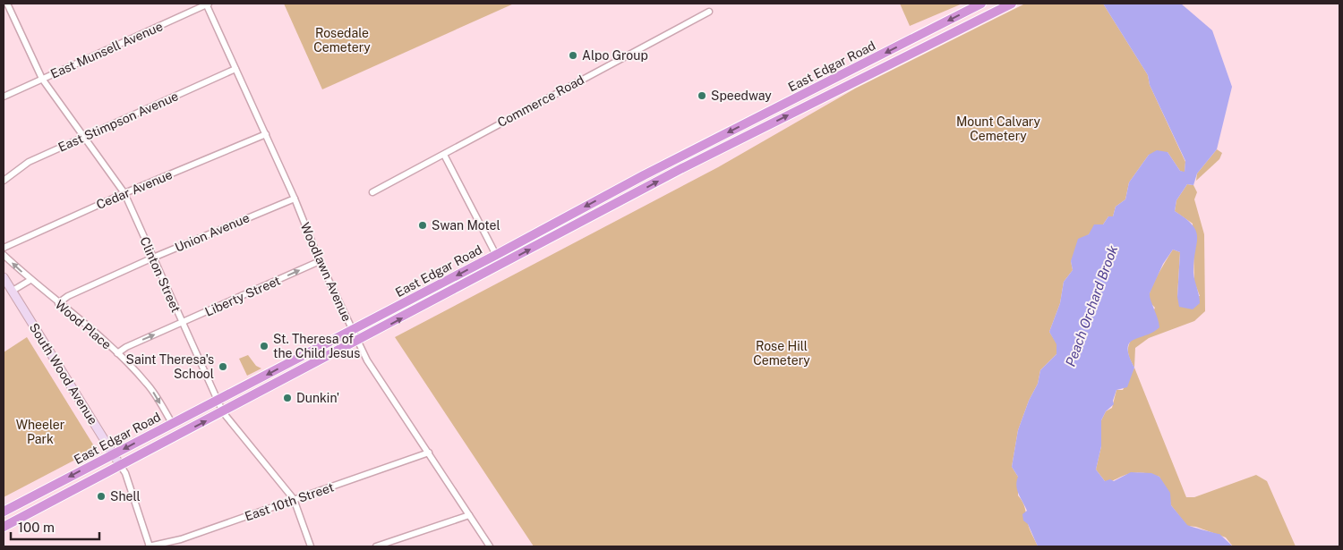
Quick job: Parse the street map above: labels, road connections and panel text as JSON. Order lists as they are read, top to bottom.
{
  "streets": {
    "highway": ["East Edgar Road"],
    "main road": ["South Wood Avenue"],
    "street": [
      "East Munsell Avenue",
      "Commerce Road",
      "East Stimpson Avenue",
      "Cedar Avenue",
      "Union Avenue",
      "Woodlawn Avenue",
      "Clinton Street",
      "Liberty Street",
      "Wood Place",
      "East 10th Street"
    ]
  },
  "crossings": [
    ["East Munsell Avenue", "Woodlawn Avenue"],
    ["East Munsell Avenue", "Clinton Street"],
    ["East Edgar Road", "Woodlawn Avenue"],
    ["East Edgar Road", "Clinton Street"],
    ["East Edgar Road", "Wood Place"],
    ["East Edgar Road", "South Wood Avenue"],
    ["East Stimpson Avenue", "Woodlawn Avenue"],
    ["East Stimpson Avenue", "Clinton Street"],
    ["Cedar Avenue", "Woodlawn Avenue"],
    ["Cedar Avenue", "Clinton Street"],
    ["Union Avenue", "Woodlawn Avenue"],
    ["Union Avenue", "Clinton Street"],
    ["Union Avenue", "Wood Place"],
    ["Woodlawn Avenue", "Liberty Street"],
    ["Woodlawn Avenue", "East 10th Street"],
    ["Clinton Street", "Liberty Street"],
    ["Clinton Street", "East 10th Street"],
    ["Liberty Street", "Wood Place"],
    ["South Wood Avenue", "East 10th Street"]
  ],
  "one_way": ["Liberty Street"],
  "water": ["Peach Orchard Brook"],
  "parks": [
    "Rosedale Cemetery",
    "Mount Calvary Cemetery",
    "Rose Hill Cemetery",
    "Wheeler Park"
  ],
  "places": [
    "Alpo Group",
    "Speedway",
    "Swan Motel",
    "St. Theresa of the Child Jesus",
    "Saint Theresa's School",
    "Dunkin'",
    "Shell"
  ],
  "scale_bar": "100 m"
}
